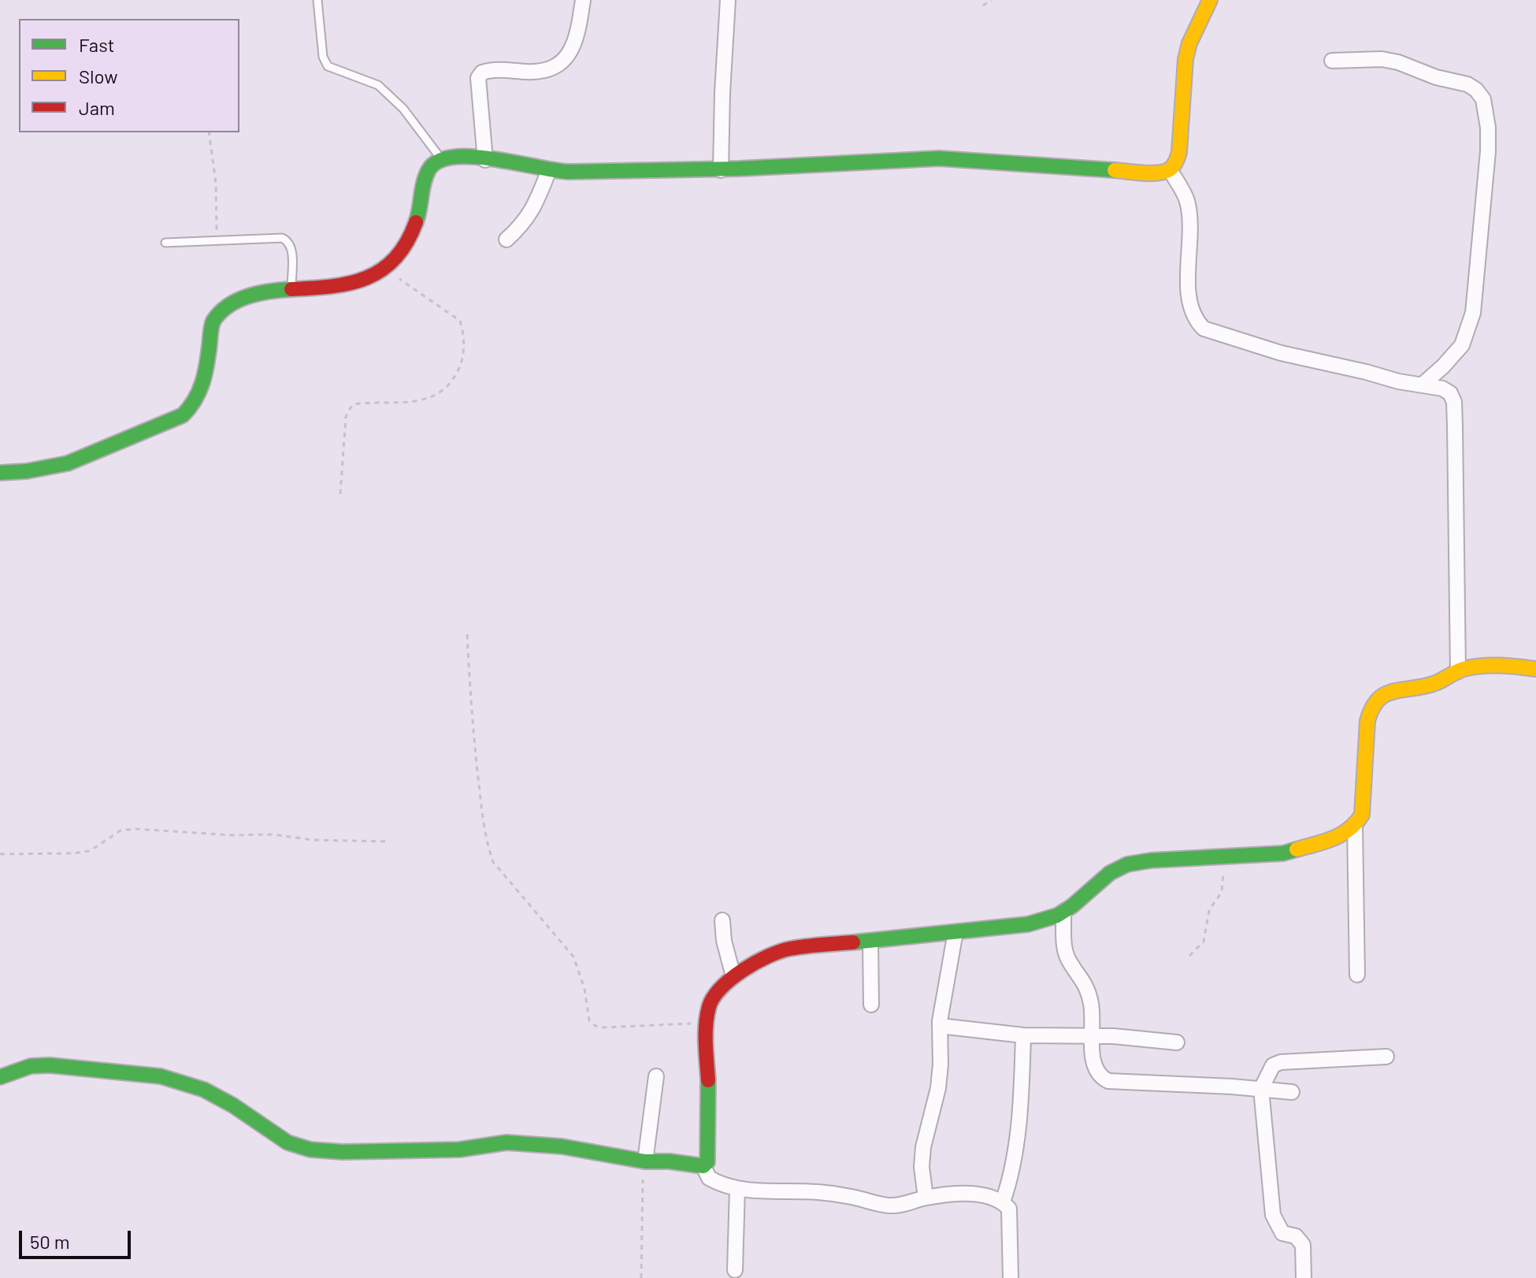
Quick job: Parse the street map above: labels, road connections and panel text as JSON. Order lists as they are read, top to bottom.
{
  "legend": ["Fast", "Slow", "Jam"],
  "scale_bar": "50 m"
}
